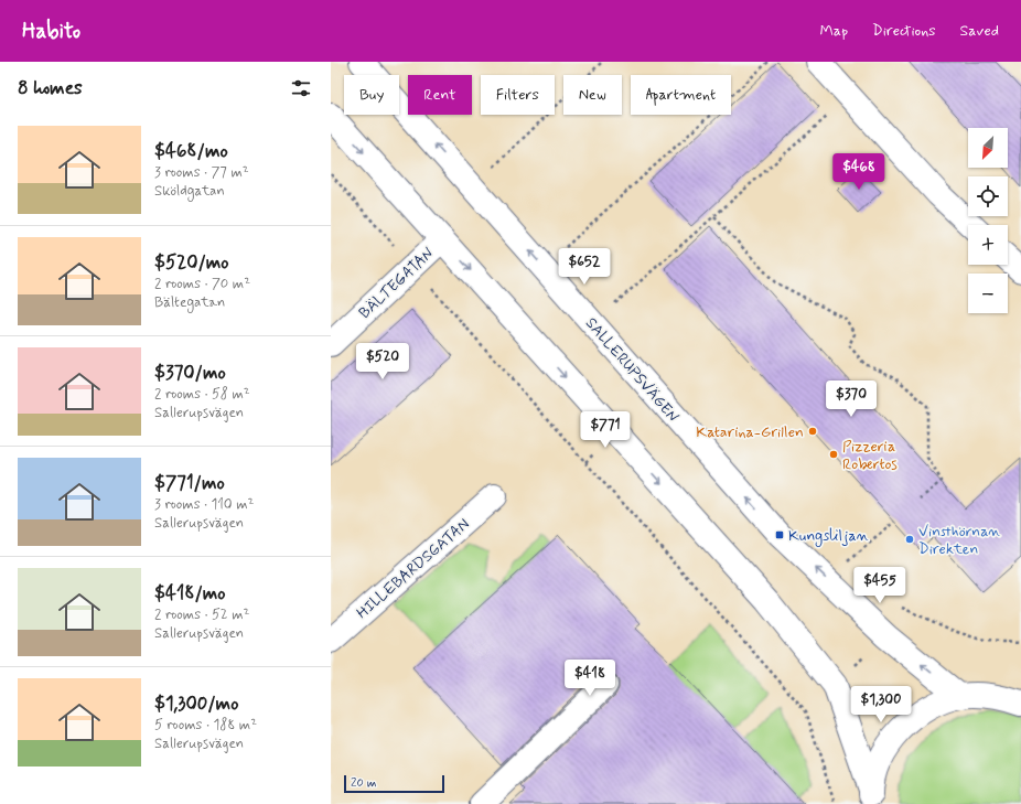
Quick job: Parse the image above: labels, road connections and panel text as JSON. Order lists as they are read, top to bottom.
{
  "streets": {
    "main road": ["BÄLTEGATAN", "SALLERUPSVÄGEN", "HILLEBARDSGATAN"]
  },
  "places": {
    "other": ["Katarina-Grillen", "Pizzeria Robertos", "Vinsthörnan Direkten"],
    "transit": ["Kungsliljan"]
  },
  "scale_bar": "20 m",
  "north": "bottom left",
  "page": {
    "header": "Habito",
    "nav": ["Map", "Directions", "Saved"],
    "heading": "8 homes",
    "chip": [
      "Buy",
      "Rent",
      "Filters",
      "New",
      "Apartment"
    ],
    "list": [
      {
        "name": "$468/mo",
        "note": "3 rooms · 77 m² · Sköldgatan"
      },
      {
        "name": "$520/mo",
        "note": "2 rooms · 70 m² · Bältegatan"
      },
      {
        "name": "$370/mo",
        "note": "2 rooms · 58 m² · Sallerupsvägen"
      },
      {
        "name": "$771/mo",
        "note": "3 rooms · 110 m² · Sallerupsvägen"
      },
      {
        "name": "$418/mo",
        "note": "2 rooms · 52 m² · Sallerupsvägen"
      },
      {
        "name": "$1,300/mo",
        "note": "5 rooms · 188 m² · Sallerupsvägen"
      }
    ],
    "map_buttons": ["+", "−"],
    "price": [
      "$468",
      "$652",
      "$520",
      "$370",
      "$771",
      "$455",
      "$418",
      "$1,300"
    ],
    "scale": "20 m"
  }
}
